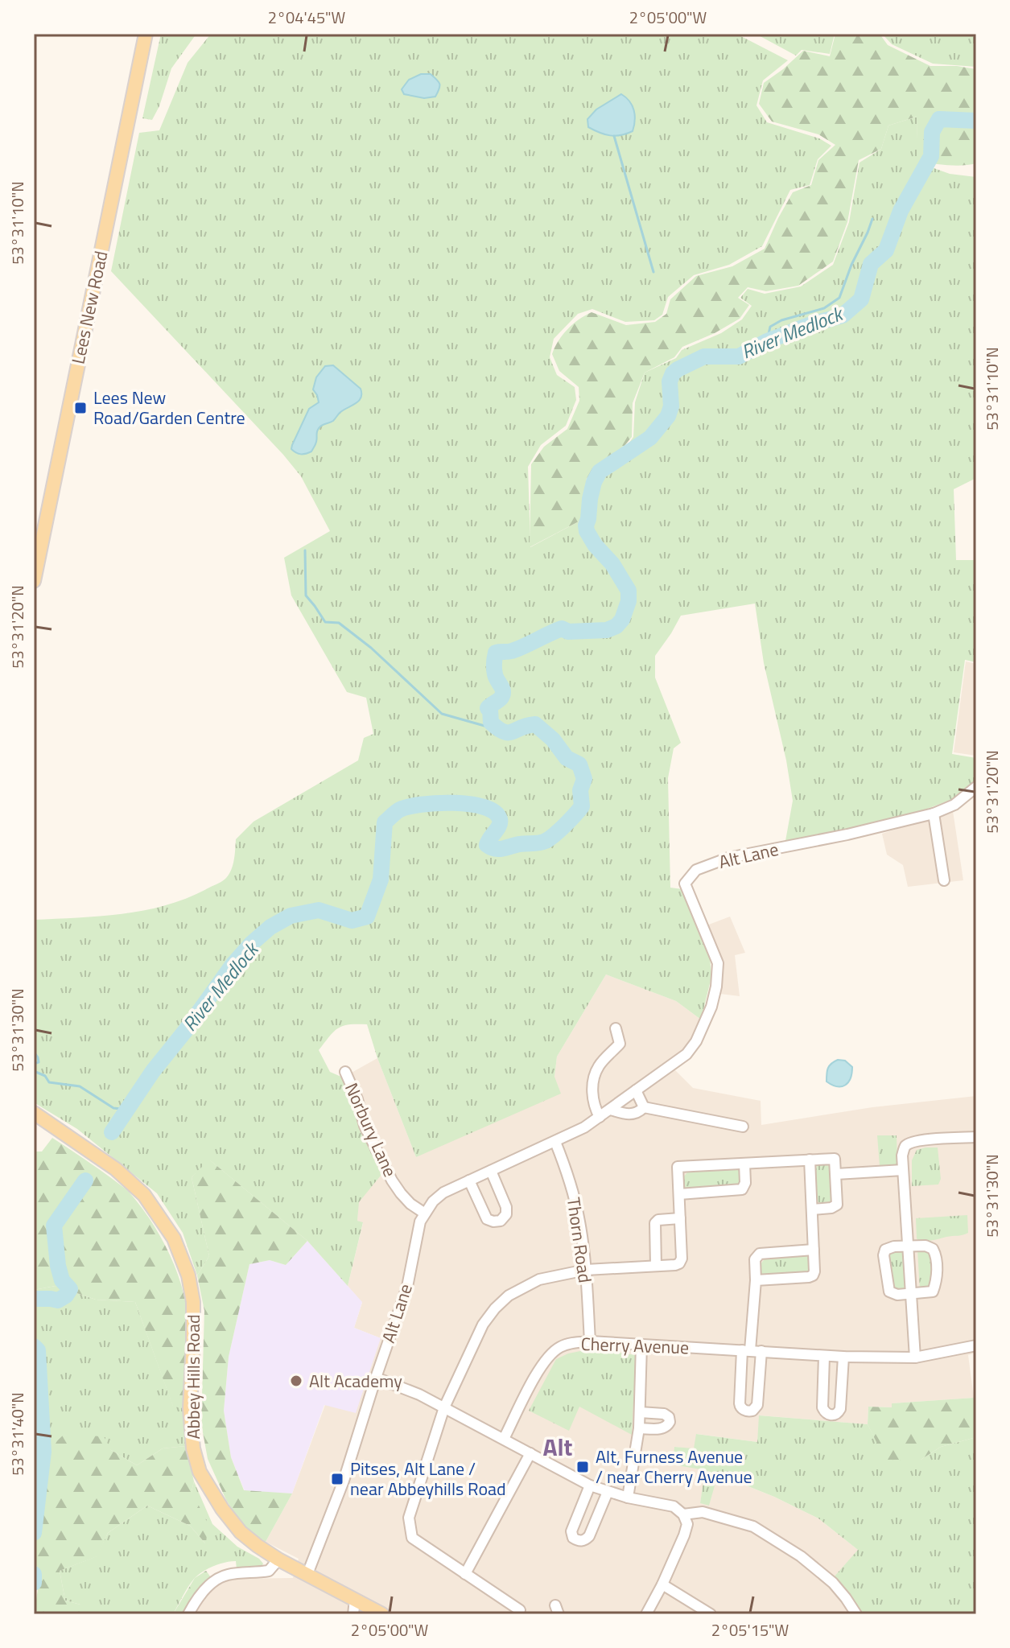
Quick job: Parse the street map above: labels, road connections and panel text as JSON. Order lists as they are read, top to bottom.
{
  "streets": {
    "main road": ["Lees New Road", "Abbey Hills Road"],
    "street": [
      "Alt Lane",
      "Norbury Lane",
      "Thorn Road",
      "Cherry Avenue"
    ]
  },
  "crossings": [
    ["Alt Lane", "Norbury Lane"],
    ["Alt Lane", "Thorn Road"],
    ["Alt Lane", "Abbey Hills Road"],
    ["Thorn Road", "Cherry Avenue"]
  ],
  "districts": ["Alt"],
  "water": ["River Medlock"],
  "places": {
    "transit": ["Lees New Road/Garden Centre", "Alt, Furness Avenue / near Cherry Avenue", "Pitses, Alt Lane / near Abbeyhills Road"],
    "other": ["Alt Academy"]
  },
  "coordinates": [
    "2°04'45\"W",
    "2°05'00\"W",
    "53°31'10\"N",
    "53°31'20\"N",
    "53°31'30\"N",
    "53°31'40\"N",
    "2°05'15\"W"
  ]
}
